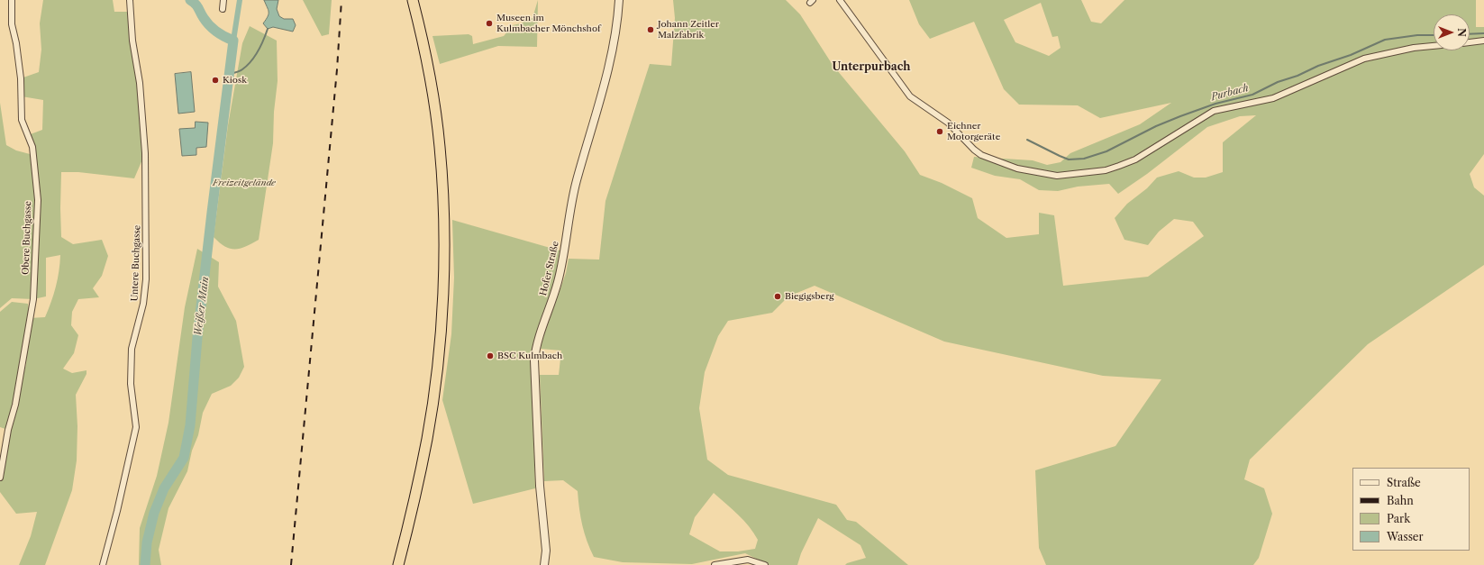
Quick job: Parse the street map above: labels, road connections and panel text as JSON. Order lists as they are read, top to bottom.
{
  "streets": {
    "street": ["Obere Buchgasse", "Untere Buchgasse", "Hofer Straße"]
  },
  "districts": ["Unterpurbach"],
  "water": ["Purbach", "Weißer Main"],
  "parks": ["Freizeitgelände"],
  "places": [
    "Museen im Kulmbacher Mönchshof",
    "Johann Zeitler Malzfabrik",
    "Kiosk",
    "Eichner Motorgeräte",
    "Biegigsberg",
    "BSC Kulmbach"
  ],
  "legend": [
    "Straße",
    "Bahn",
    "Park",
    "Wasser"
  ],
  "north": "right"
}
